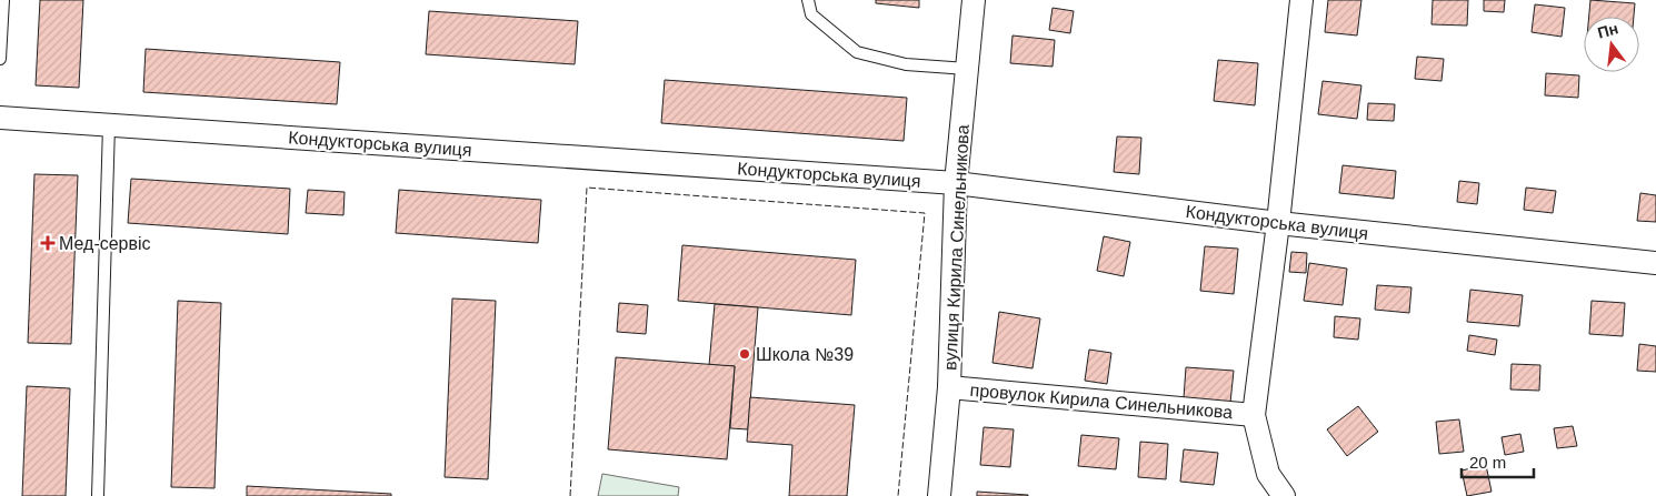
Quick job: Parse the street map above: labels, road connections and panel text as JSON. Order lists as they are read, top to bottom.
{
  "streets": {
    "street": ["Кондукторська вулиця", "вулиця Кирила Синельникова", "провулок Кирила Синельникова"]
  },
  "crossings": [
    ["Кондукторська вулиця", "вулиця Кирила Синельникова"],
    ["вулиця Кирила Синельникова", "провулок Кирила Синельникова"]
  ],
  "places": {
    "health": ["Мед-сервіс"],
    "other": ["Школа №39"]
  },
  "scale_bar": "20 m",
  "north": "top"
}
